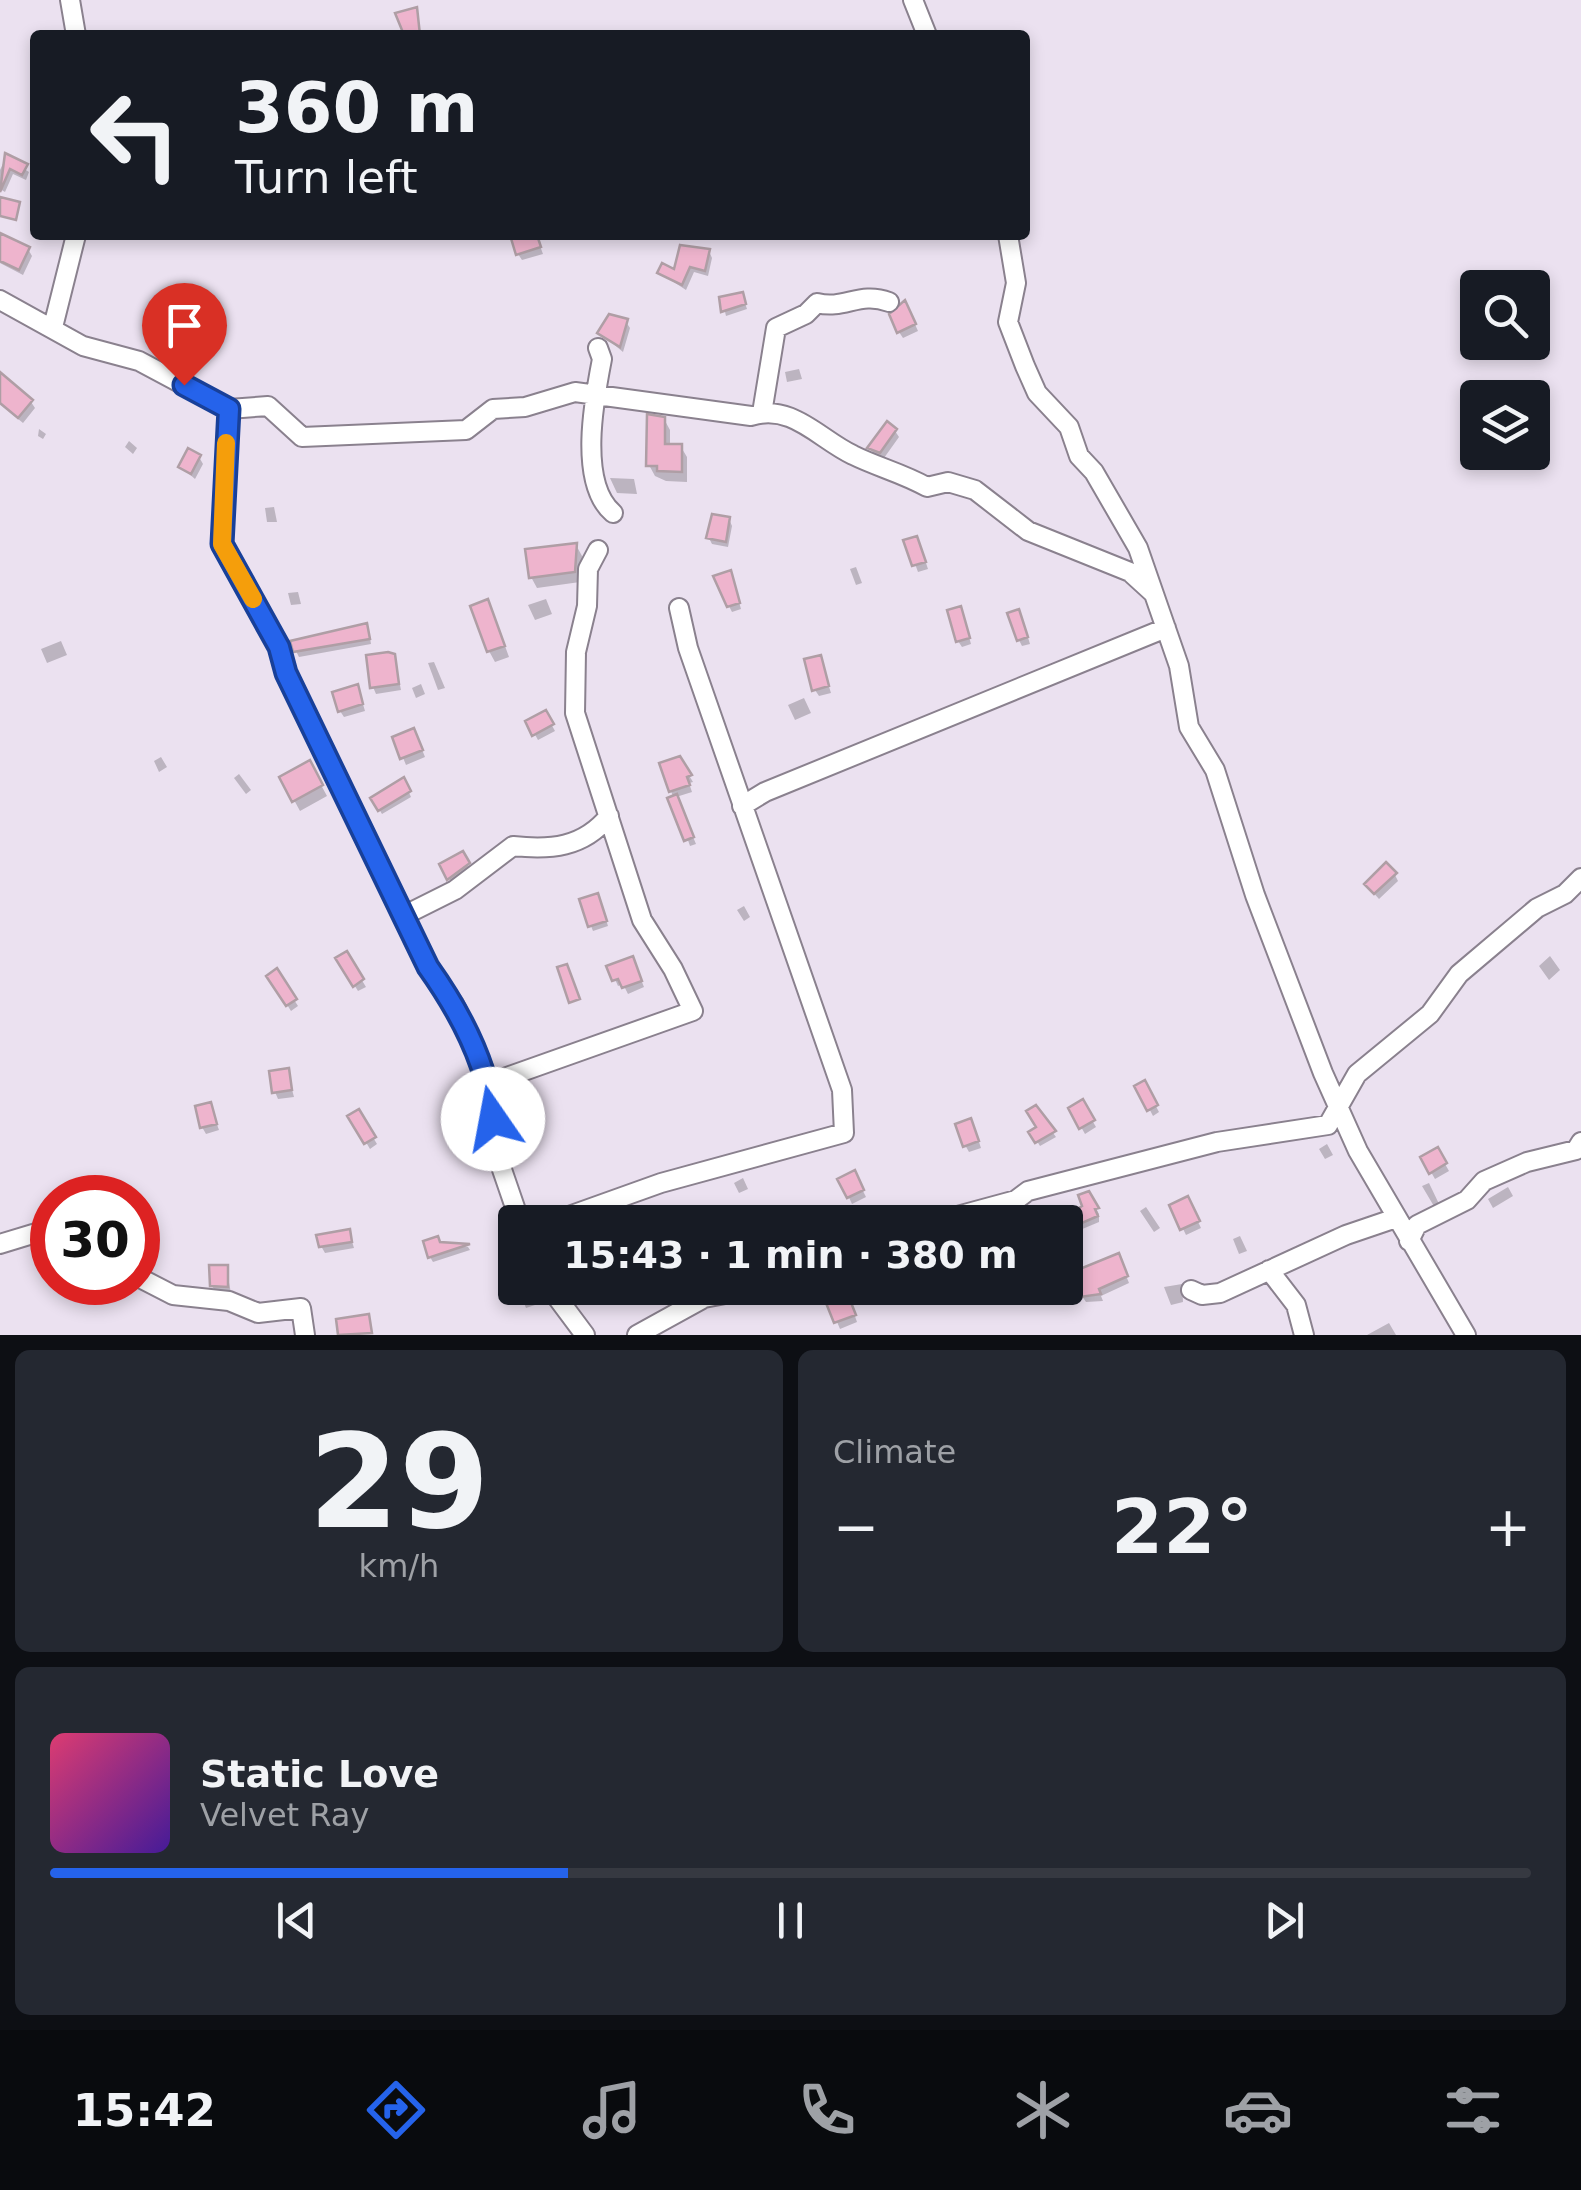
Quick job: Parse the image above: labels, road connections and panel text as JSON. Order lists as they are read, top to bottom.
{
  "page": {
    "turn": ["360 m", "Turn left"],
    "limit": "30",
    "trip": "15:43 · 1 min · 380 m",
    "tile": [
      ["29", "km/h"],
      "Climate"
    ],
    "heat": ["−", "22°", "+"],
    "song": ["Static Love", "Velvet Ray"],
    "tabs": "15:42"
  }
}
